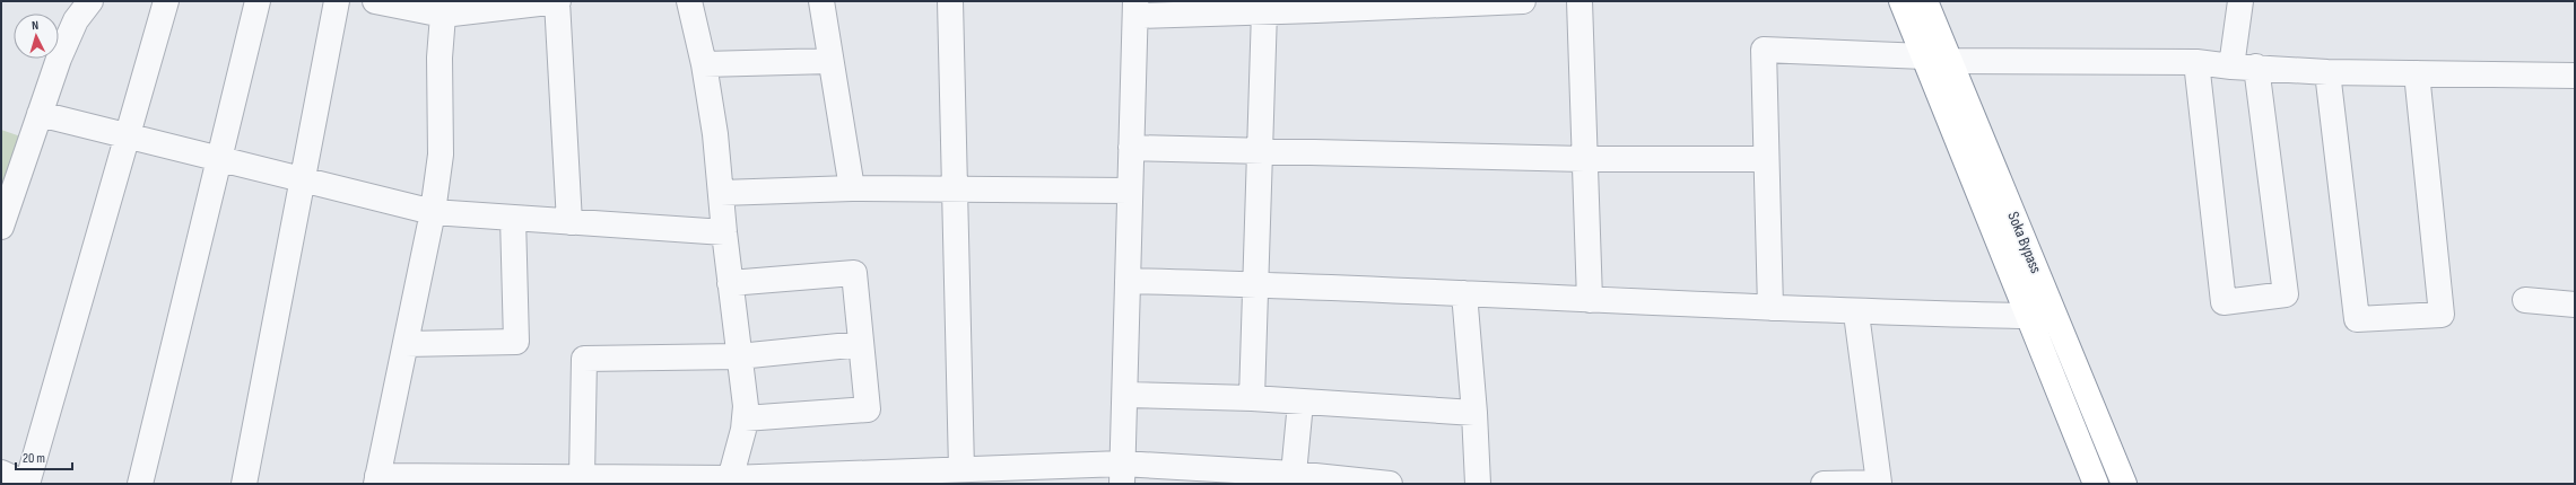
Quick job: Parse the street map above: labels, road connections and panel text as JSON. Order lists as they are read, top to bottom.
{
  "streets": {
    "highway": ["Soka Bypass"]
  },
  "scale_bar": "20 m",
  "north": "top"
}
